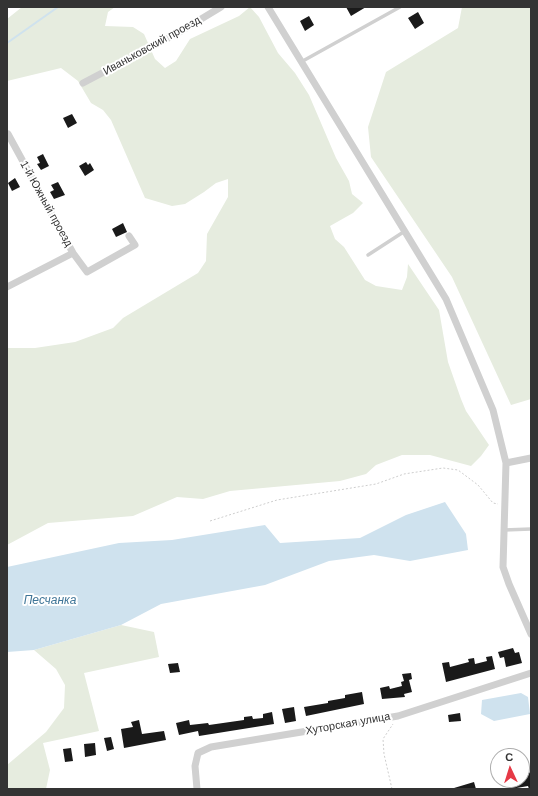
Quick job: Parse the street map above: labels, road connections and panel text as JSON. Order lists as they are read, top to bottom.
{
  "streets": {
    "street": ["Иваньковский проезд", "1-й Южный проезд", "Хуторская улица"]
  },
  "water": ["Песчанка"],
  "north": "top"
}
